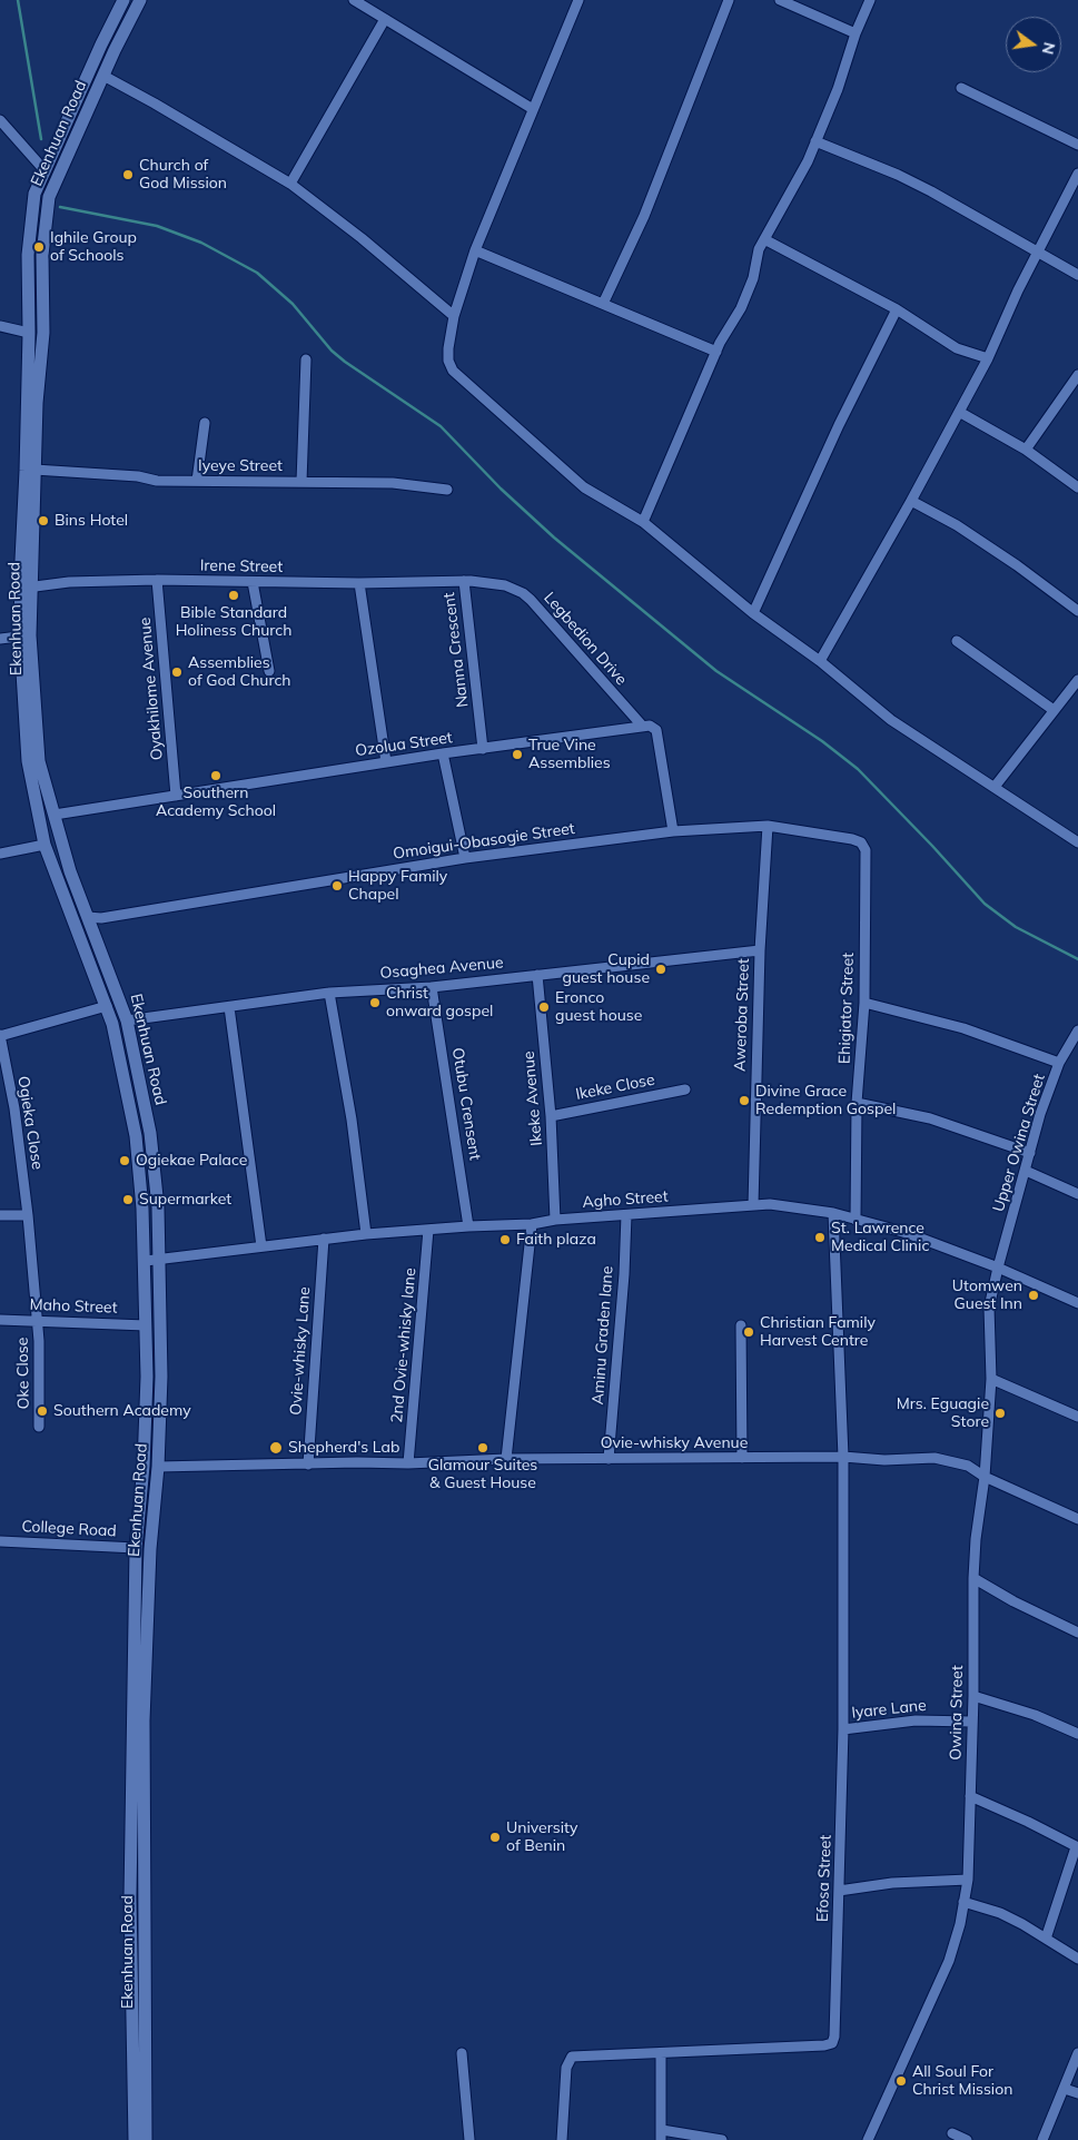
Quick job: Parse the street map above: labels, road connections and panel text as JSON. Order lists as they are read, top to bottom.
{
  "streets": {
    "main road": ["Ekenhuan Road"],
    "street": [
      "Iyeye Street",
      "Irene Street",
      "Legbedion Drive",
      "Nanna Crescent",
      "Oyakhilome Avenue",
      "Ozolua Street",
      "Omoigui-Obasogie Street",
      "Osaghea Avenue",
      "Ehigiator Street",
      "Aweroba Street",
      "Ikeke Close",
      "Ikeke Avenue",
      "Otubu Crensent",
      "Ogieka Close",
      "Upper Owina Street",
      "Agho Street",
      "Maho Street",
      "Aminu Graden lane",
      "2nd Ovie-whisky lane",
      "Ovie-whisky Lane",
      "Oke Close",
      "Ovie-whisky Avenue",
      "College Road",
      "Iyare Lane",
      "Owina Street",
      "Efosa Street"
    ]
  },
  "crossings": [
    ["Ekenhuan Road", "Iyeye Street"],
    ["Ekenhuan Road", "Irene Street"],
    ["Ekenhuan Road", "Ozolua Street"],
    ["Ekenhuan Road", "Omoigui-Obasogie Street"],
    ["Ekenhuan Road", "Osaghea Avenue"],
    ["Ekenhuan Road", "Agho Street"],
    ["Ekenhuan Road", "Maho Street"],
    ["Ekenhuan Road", "Ovie-whisky Avenue"],
    ["Ekenhuan Road", "College Road"],
    ["Irene Street", "Legbedion Drive"],
    ["Irene Street", "Nanna Crescent"],
    ["Irene Street", "Oyakhilome Avenue"],
    ["Legbedion Drive", "Nanna Crescent"],
    ["Legbedion Drive", "Ozolua Street"],
    ["Nanna Crescent", "Ozolua Street"],
    ["Oyakhilome Avenue", "Ozolua Street"],
    ["Omoigui-Obasogie Street", "Ehigiator Street"],
    ["Omoigui-Obasogie Street", "Aweroba Street"],
    ["Osaghea Avenue", "Aweroba Street"],
    ["Osaghea Avenue", "Ikeke Avenue"],
    ["Osaghea Avenue", "Otubu Crensent"],
    ["Ehigiator Street", "Agho Street"],
    ["Aweroba Street", "Agho Street"],
    ["Ikeke Close", "Ikeke Avenue"],
    ["Ikeke Avenue", "Agho Street"],
    ["Otubu Crensent", "Agho Street"],
    ["Ogieka Close", "Maho Street"],
    ["Ogieka Close", "Oke Close"],
    ["Upper Owina Street", "Agho Street"],
    ["Upper Owina Street", "Owina Street"],
    ["Agho Street", "Aminu Graden lane"],
    ["Agho Street", "2nd Ovie-whisky lane"],
    ["Agho Street", "Ovie-whisky Lane"],
    ["Agho Street", "Owina Street"],
    ["Agho Street", "Efosa Street"],
    ["Maho Street", "Oke Close"],
    ["Aminu Graden lane", "Ovie-whisky Avenue"],
    ["2nd Ovie-whisky lane", "Ovie-whisky Avenue"],
    ["Ovie-whisky Lane", "Ovie-whisky Avenue"],
    ["Ovie-whisky Avenue", "Owina Street"],
    ["Ovie-whisky Avenue", "Efosa Street"],
    ["Iyare Lane", "Owina Street"],
    ["Iyare Lane", "Efosa Street"]
  ],
  "places": [
    "Church of God Mission",
    "Ighile Group of Schools",
    "Bins Hotel",
    "Bible Standard Holiness Church",
    "Assemblies of God Church",
    "True Vine Assemblies",
    "Southern Academy School",
    "Happy Family Chapel",
    "Cupid guest house",
    "Christ onward gospel",
    "Eronco guest house",
    "Divine Grace Redemption Gospel",
    "Ogiekae Palace",
    "Supermarket",
    "St. Lawrence Medical Clinic",
    "Faith plaza",
    "Utomwen Guest Inn",
    "Christian Family Harvest Centre",
    "Southern Academy",
    "Mrs. Eguagie Store",
    "Shepherd's Lab",
    "Glamour Suites & Guest House",
    "University of Benin",
    "All Soul For Christ Mission"
  ],
  "north": "right"
}
